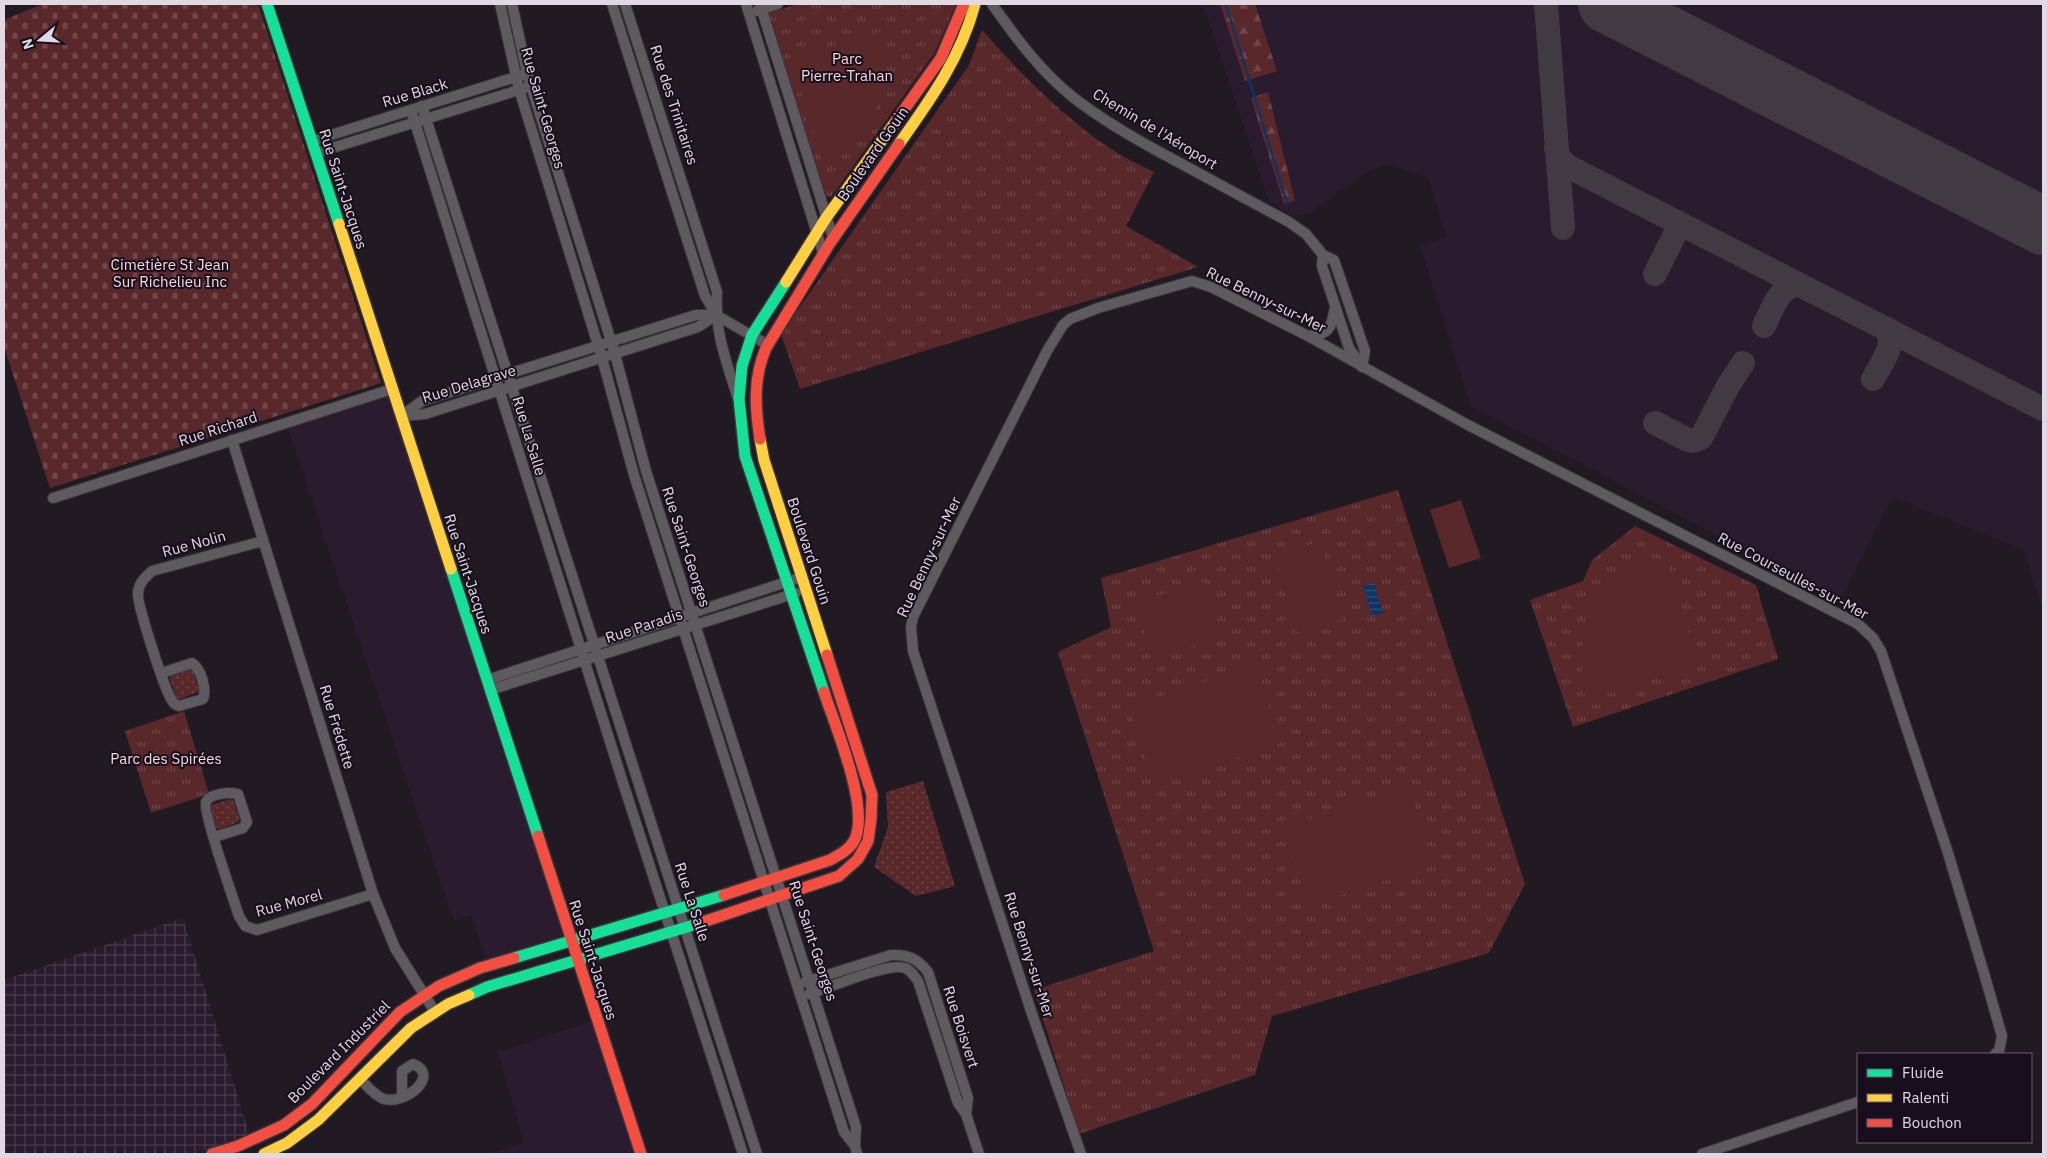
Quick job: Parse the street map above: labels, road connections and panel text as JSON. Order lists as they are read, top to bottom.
{
  "streets": {
    "street": [
      "Rue Black",
      "Rue des Trinitaires",
      "Rue Saint-Georges",
      "Chemin de l'Aéroport",
      "Boulevard Gouin",
      "Rue Saint-Jacques",
      "Rue Benny-sur-Mer",
      "Rue Delagrave",
      "Rue Richard",
      "Rue La Salle",
      "Rue Nolin",
      "Rue Courseulles-sur-Mer",
      "Rue Paradis",
      "Rue Frédette",
      "Rue Morel",
      "Rue Boisvert",
      "Boulevard Industriel"
    ]
  },
  "crossings": [
    ["Rue Black", "Rue Saint-Georges"],
    ["Rue Black", "Rue Saint-Jacques"],
    ["Rue Black", "Rue La Salle"],
    ["Rue des Trinitaires", "Boulevard Gouin"],
    ["Rue des Trinitaires", "Rue Delagrave"],
    ["Rue Saint-Georges", "Boulevard Gouin"],
    ["Rue Saint-Georges", "Rue Delagrave"],
    ["Rue Saint-Georges", "Rue Paradis"],
    ["Chemin de l'Aéroport", "Rue Benny-sur-Mer"],
    ["Chemin de l'Aéroport", "Rue Courseulles-sur-Mer"],
    ["Boulevard Gouin", "Rue Saint-Jacques"],
    ["Boulevard Gouin", "Rue La Salle"],
    ["Boulevard Gouin", "Rue Paradis"],
    ["Boulevard Gouin", "Boulevard Industriel"],
    ["Rue Saint-Jacques", "Rue Delagrave"],
    ["Rue Saint-Jacques", "Rue Richard"],
    ["Rue Saint-Jacques", "Rue Paradis"],
    ["Rue Saint-Jacques", "Boulevard Industriel"],
    ["Rue Benny-sur-Mer", "Rue Courseulles-sur-Mer"],
    ["Rue Delagrave", "Rue La Salle"],
    ["Rue Richard", "Rue Frédette"],
    ["Rue La Salle", "Rue Paradis"],
    ["Rue Nolin", "Rue Frédette"],
    ["Rue Frédette", "Rue Morel"],
    ["Rue Frédette", "Boulevard Industriel"]
  ],
  "parks": ["Parc Pierre-Trahan", "Cimetière St Jean Sur Richelieu Inc", "Parc des Spirées"],
  "legend": ["Fluide", "Ralenti", "Bouchon"],
  "north": "left"
}
